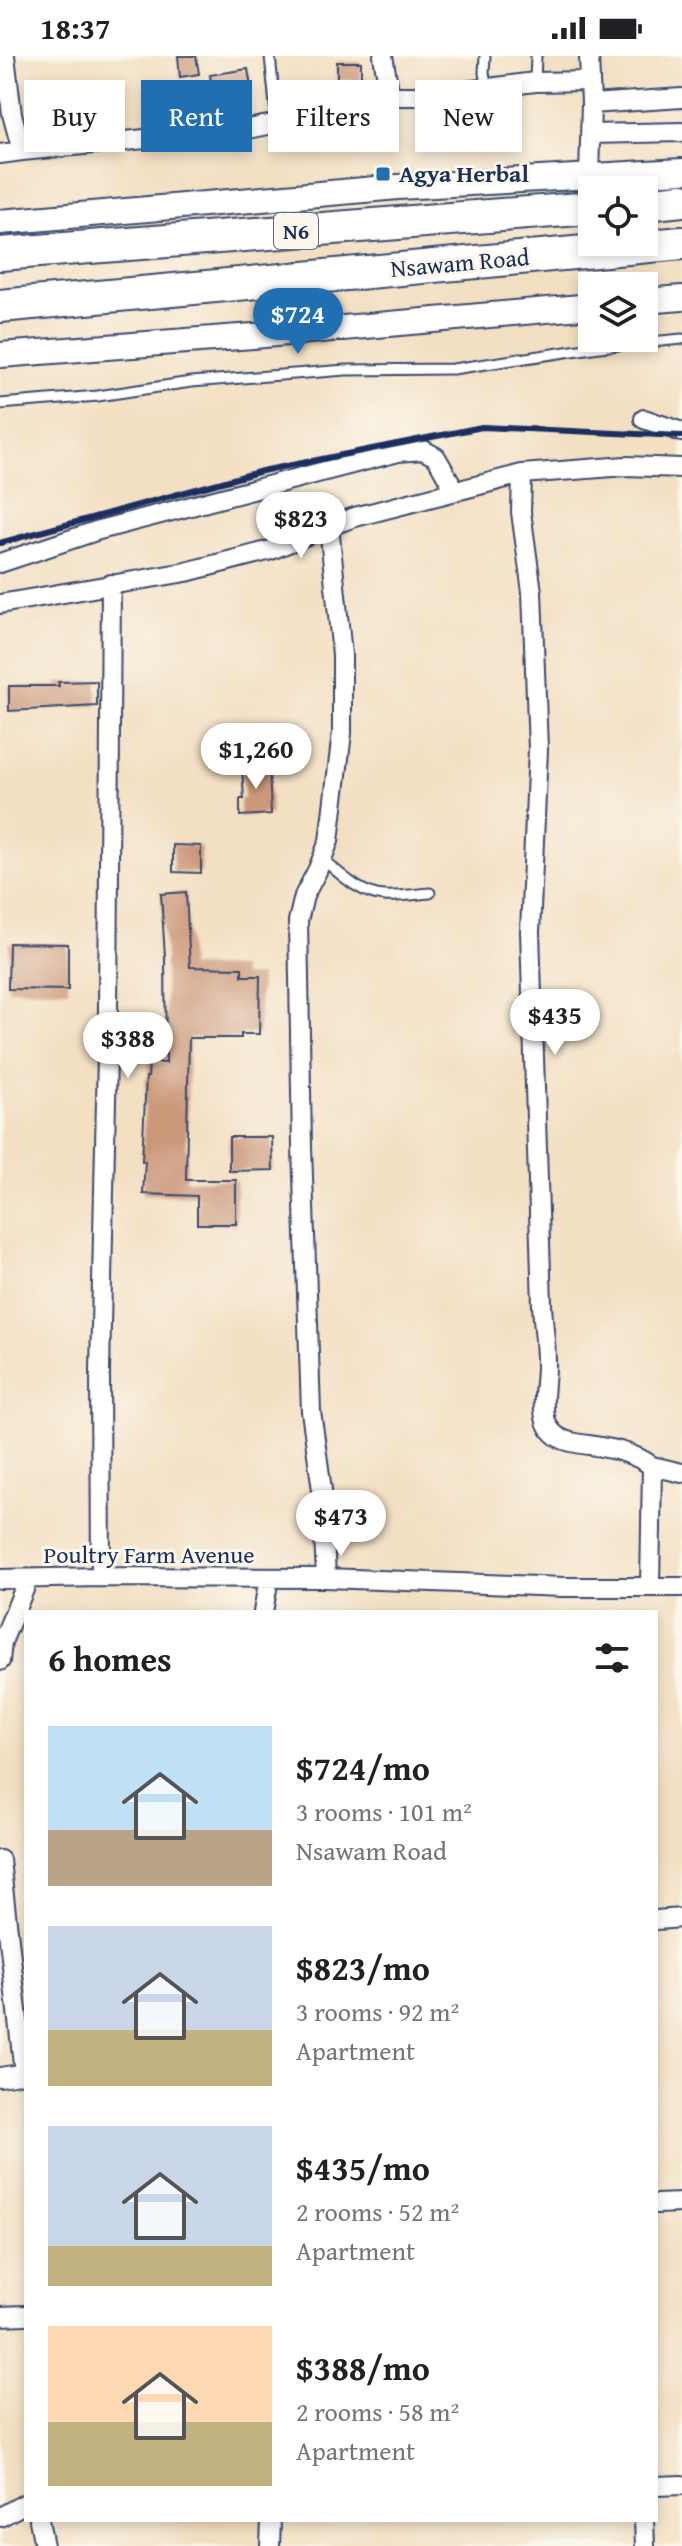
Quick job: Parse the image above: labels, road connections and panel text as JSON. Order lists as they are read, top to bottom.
{
  "streets": {
    "highway": ["N6", "Nsawam Road"],
    "street": ["Poultry Farm Avenue"]
  },
  "places": {
    "transit": ["Agya Herbal"]
  },
  "page": {
    "status": "18:37",
    "chip": [
      "Buy",
      "Rent",
      "Filters",
      "New"
    ],
    "price": [
      "$724",
      "$823",
      "$1,260",
      "$435",
      "$388",
      "$473"
    ],
    "heading": "6 homes",
    "list": [
      {
        "name": "$724/mo",
        "note": "3 rooms · 101 m² · Nsawam Road"
      },
      {
        "name": "$823/mo",
        "note": "3 rooms · 92 m² · Apartment"
      },
      {
        "name": "$435/mo",
        "note": "2 rooms · 52 m² · Apartment"
      },
      {
        "name": "$388/mo",
        "note": "2 rooms · 58 m² · Apartment"
      }
    ]
  }
}
